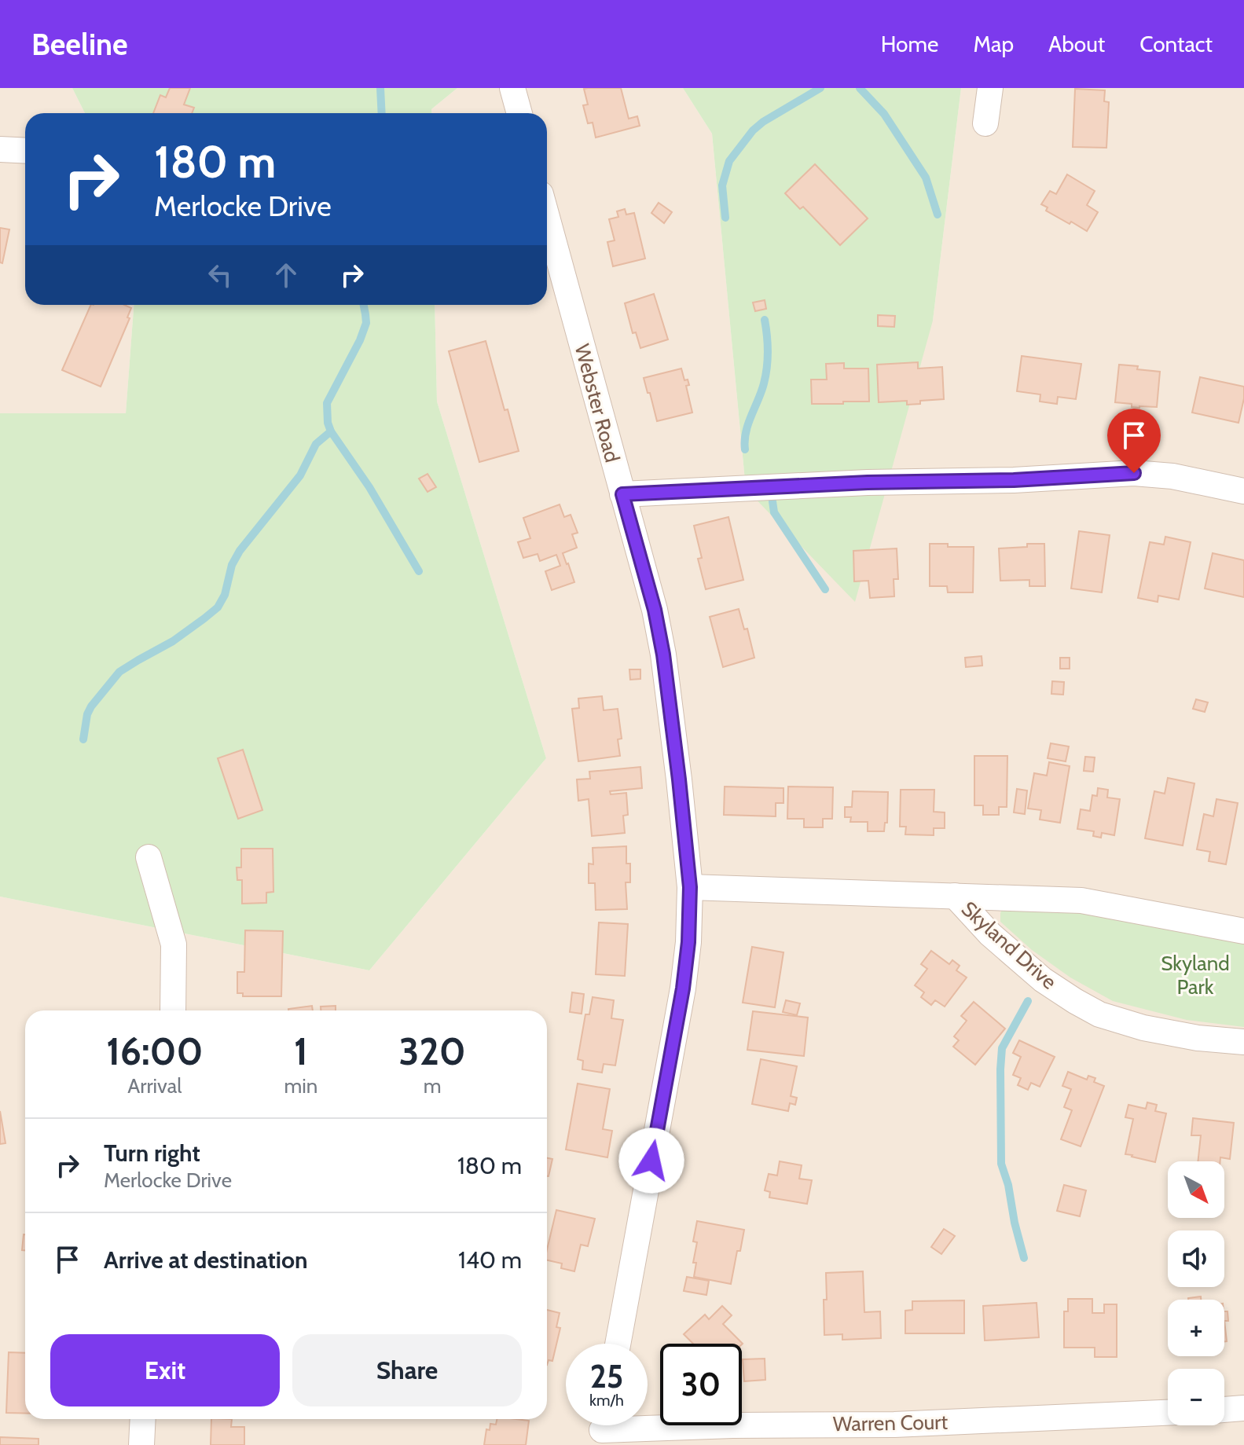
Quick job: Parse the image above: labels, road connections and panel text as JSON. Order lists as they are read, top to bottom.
{
  "streets": {
    "street": ["Webster Road", "Skyland Drive", "Warren Court"]
  },
  "crossings": [
    ["Webster Road", "Skyland Drive"]
  ],
  "parks": ["Skyland Park"],
  "north": "bottom right",
  "page": {
    "header": "Beeline",
    "nav": [
      "Home",
      "Map",
      "About",
      "Contact"
    ],
    "turn": ["180 m", "Merlocke Drive"],
    "eta": [
      "16:00",
      "Arrival",
      "1",
      "min",
      "320",
      "m"
    ],
    "list": [
      {
        "name": "Turn right",
        "note": "Merlocke Drive",
        "value": "180 m"
      },
      {
        "name": "Arrive at destination",
        "value": "140 m"
      }
    ],
    "map_buttons": ["+", "−"],
    "buttons": ["Exit", "Share"],
    "speed": "25 km/h",
    "limit": "30"
  }
}
